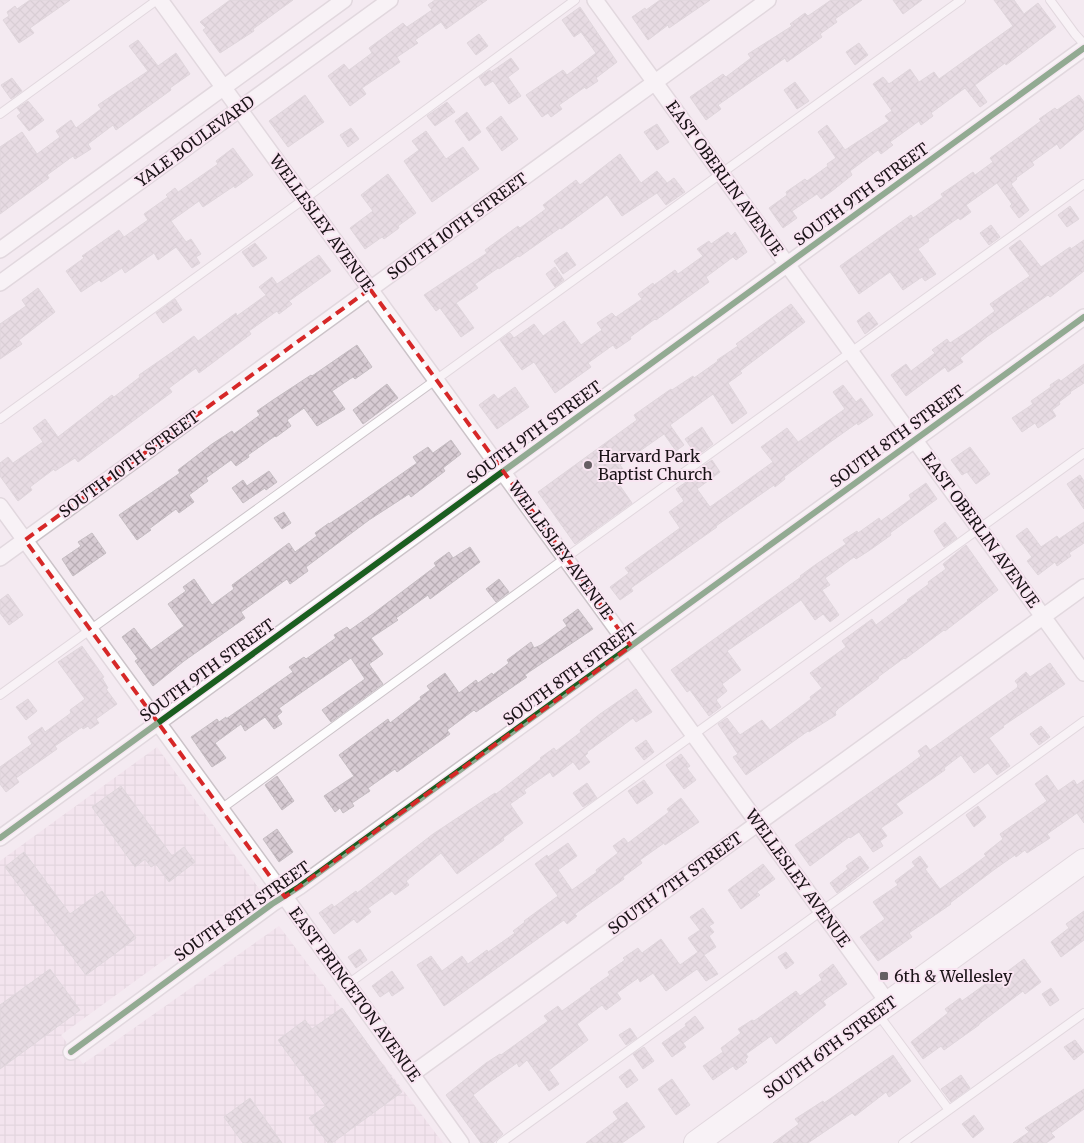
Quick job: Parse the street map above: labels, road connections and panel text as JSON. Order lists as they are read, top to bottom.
{
  "streets": {
    "main road": ["SOUTH 6TH STREET"],
    "street": [
      "YALE BOULEVARD",
      "EAST OBERLIN AVENUE",
      "SOUTH 9TH STREET",
      "WELLESLEY AVENUE",
      "SOUTH 10TH STREET",
      "SOUTH 8TH STREET",
      "SOUTH 7TH STREET",
      "EAST PRINCETON AVENUE"
    ]
  },
  "crossings": [
    ["YALE BOULEVARD", "WELLESLEY AVENUE"],
    ["EAST OBERLIN AVENUE", "SOUTH 9TH STREET"],
    ["EAST OBERLIN AVENUE", "SOUTH 10TH STREET"],
    ["EAST OBERLIN AVENUE", "SOUTH 8TH STREET"],
    ["EAST OBERLIN AVENUE", "SOUTH 7TH STREET"],
    ["SOUTH 9TH STREET", "WELLESLEY AVENUE"],
    ["SOUTH 9TH STREET", "EAST PRINCETON AVENUE"],
    ["WELLESLEY AVENUE", "SOUTH 10TH STREET"],
    ["WELLESLEY AVENUE", "SOUTH 8TH STREET"],
    ["WELLESLEY AVENUE", "SOUTH 7TH STREET"],
    ["WELLESLEY AVENUE", "SOUTH 6TH STREET"],
    ["SOUTH 10TH STREET", "EAST PRINCETON AVENUE"],
    ["SOUTH 8TH STREET", "EAST PRINCETON AVENUE"],
    ["SOUTH 7TH STREET", "EAST PRINCETON AVENUE"]
  ],
  "places": {
    "other": ["Harvard Park Baptist Church"],
    "transit": ["6th & Wellesley"]
  }
}
